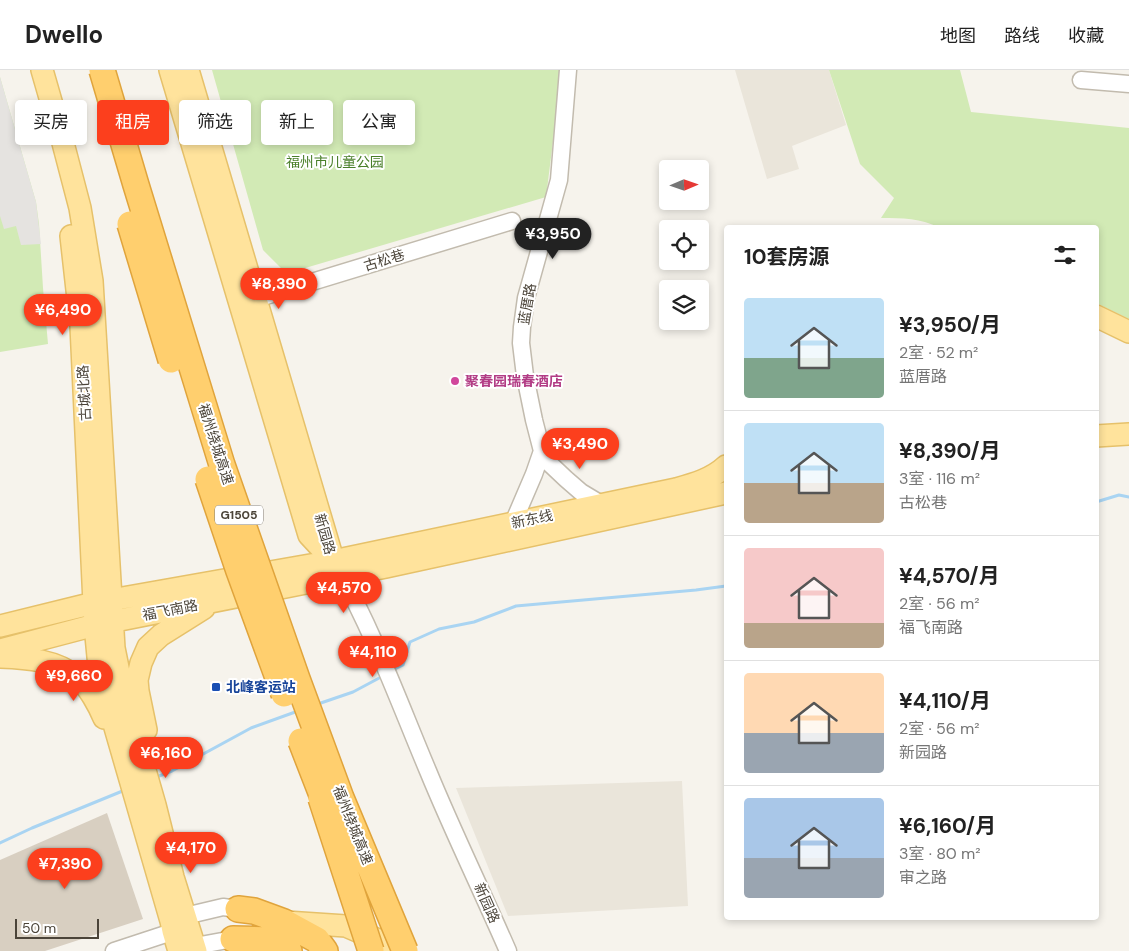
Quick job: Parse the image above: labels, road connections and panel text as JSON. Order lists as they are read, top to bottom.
{
  "streets": {
    "highway": ["福州绕城高速", "G1505"],
    "main road": [
      "古城北路",
      "新东线",
      "新园路",
      "福飞南路"
    ],
    "street": ["古松巷", "蓝厝路"]
  },
  "crossings": [
    ["古松巷", "新园路"],
    ["古城北路", "福飞南路"],
    ["新东线", "新园路"],
    ["新东线", "福飞南路"],
    ["新园路", "福飞南路"]
  ],
  "parks": ["福州市儿童公园"],
  "places": {
    "other": ["聚春园瑞春酒店"],
    "transit": ["北峰客运站"]
  },
  "scale_bar": "50 m",
  "north": "right",
  "page": {
    "header": "Dwello",
    "nav": ["地图", "路线", "收藏"],
    "chip": [
      "买房",
      "租房",
      "筛选",
      "新上",
      "公寓"
    ],
    "price": [
      "¥3,950",
      "¥8,390",
      "¥6,490",
      "¥3,490",
      "¥4,570",
      "¥4,110",
      "¥9,660",
      "¥6,160",
      "¥4,170",
      "¥7,390"
    ],
    "heading": "10套房源",
    "list": [
      {
        "name": "¥3,950/月",
        "note": "2室 · 52 m² · 蓝厝路"
      },
      {
        "name": "¥8,390/月",
        "note": "3室 · 116 m² · 古松巷"
      },
      {
        "name": "¥4,570/月",
        "note": "2室 · 56 m² · 福飞南路"
      },
      {
        "name": "¥4,110/月",
        "note": "2室 · 56 m² · 新园路"
      },
      {
        "name": "¥6,160/月",
        "note": "3室 · 80 m² · 审之路"
      }
    ],
    "scale": "50 m"
  }
}
